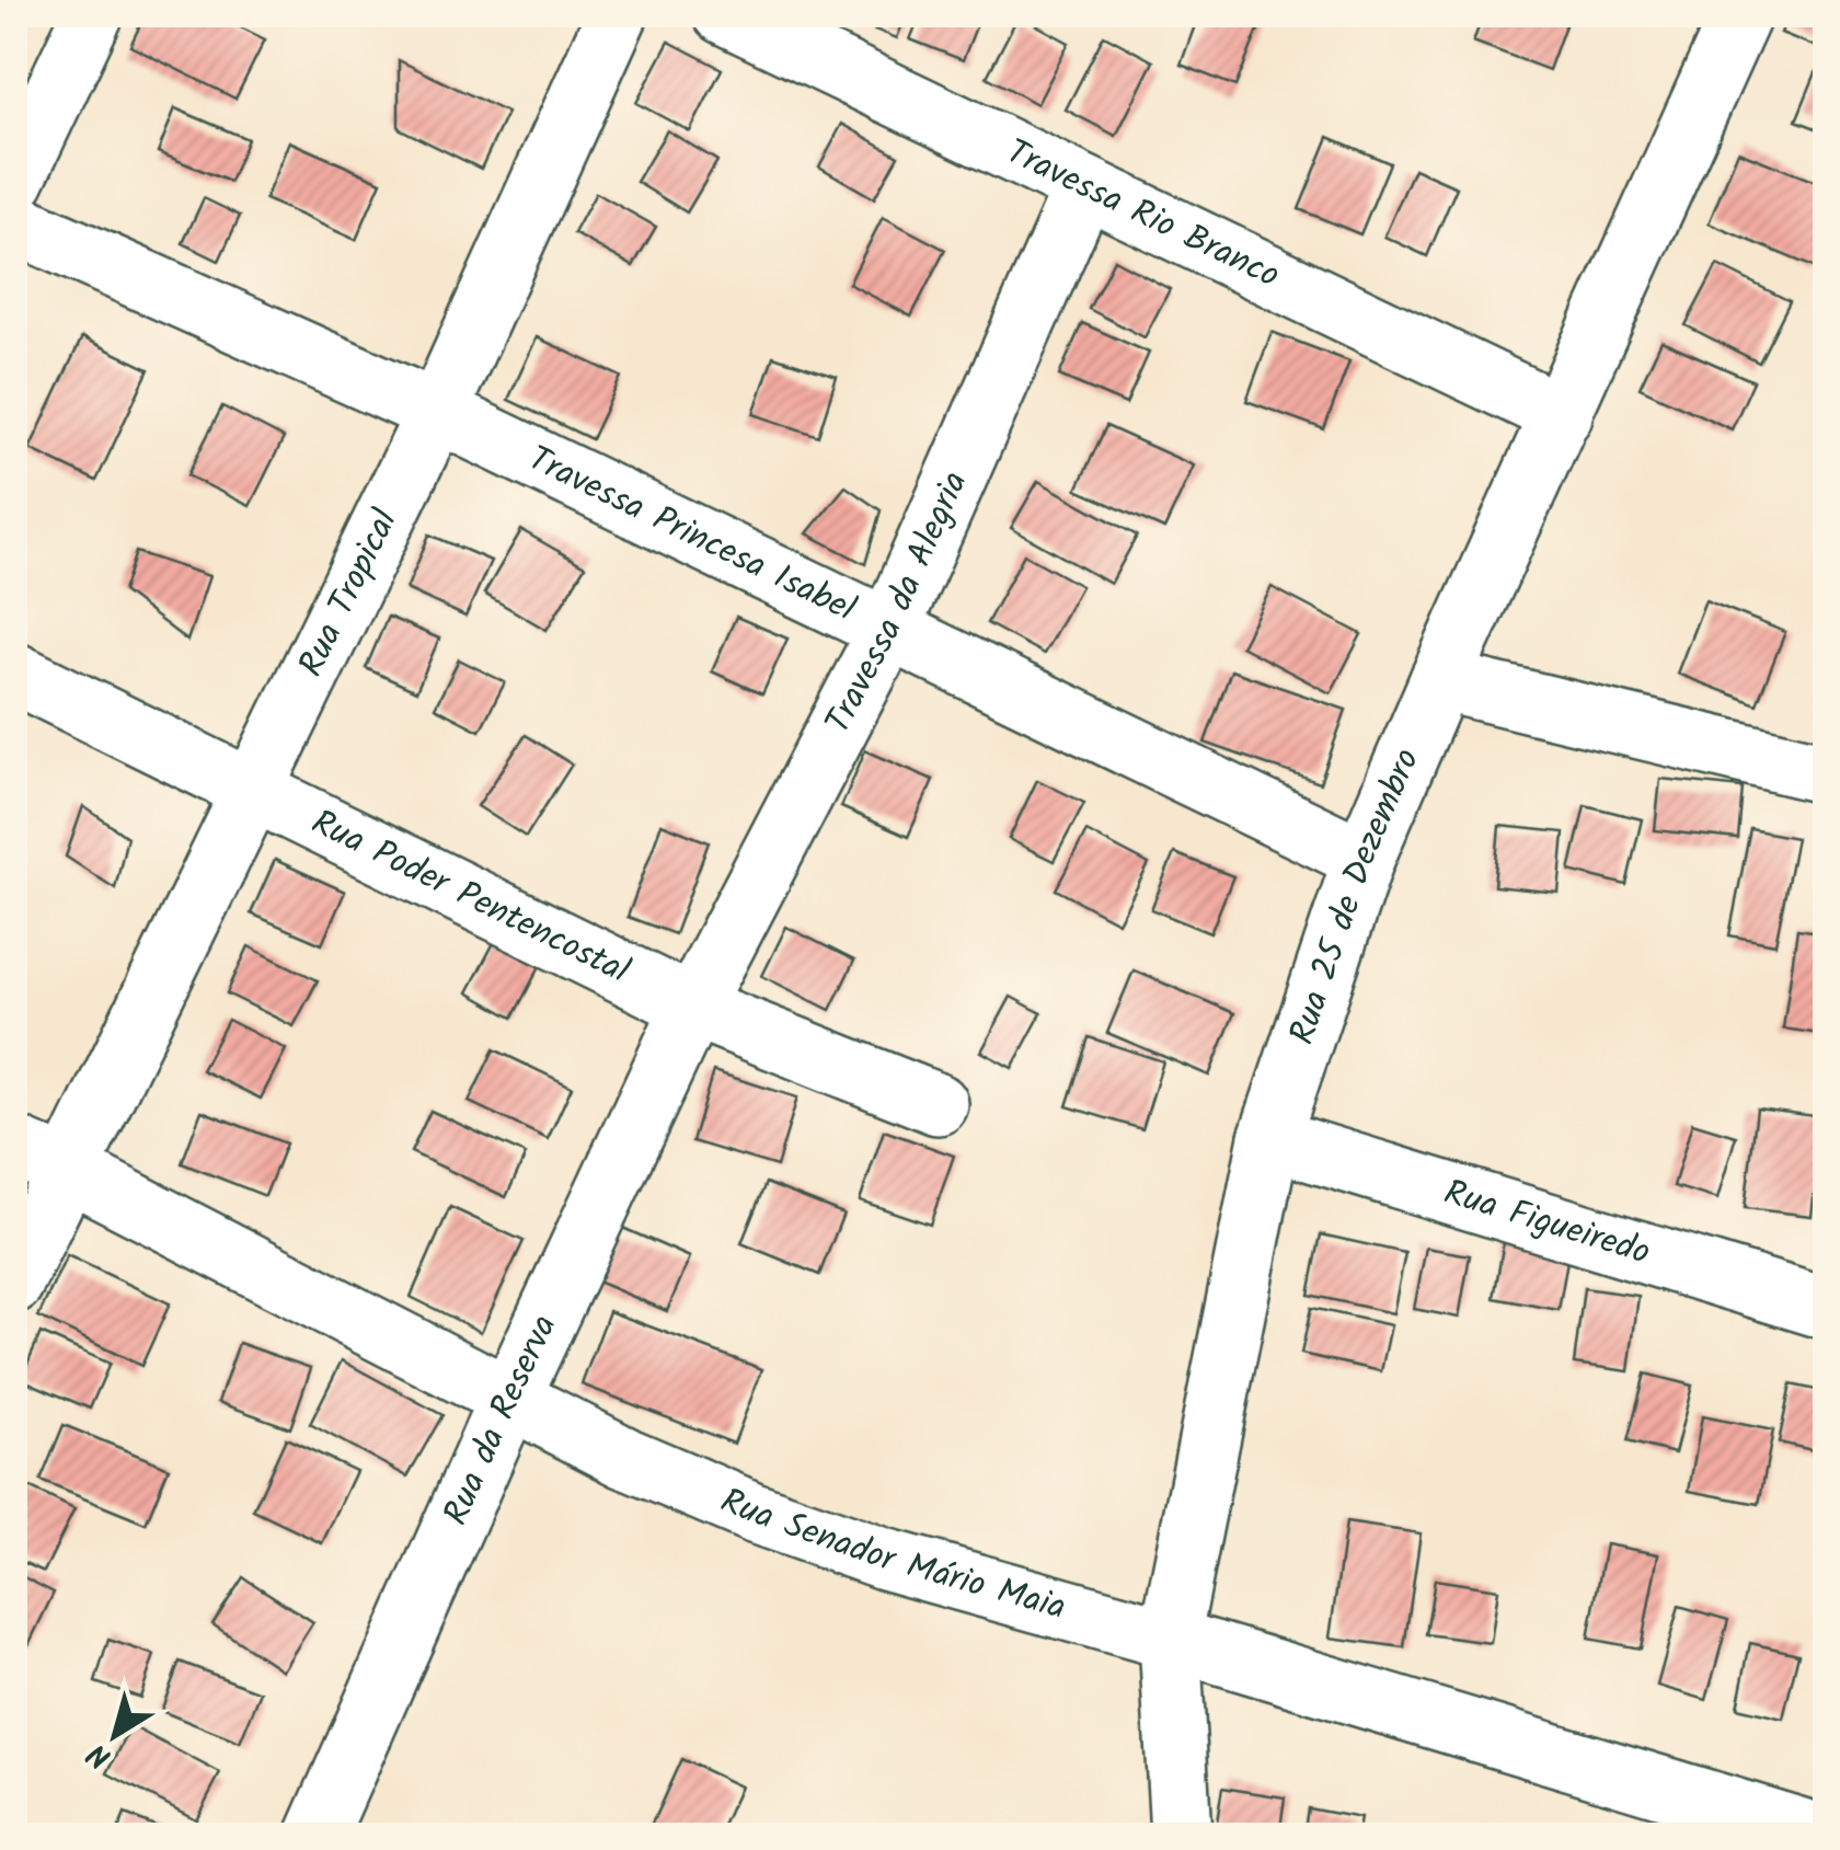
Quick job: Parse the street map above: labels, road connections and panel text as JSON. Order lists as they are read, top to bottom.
{
  "streets": {
    "street": [
      "Travessa Rio Branco",
      "Travessa Princesa Isabel",
      "Rua Tropical",
      "Travessa da Alegria",
      "Rua Poder Pentencostal",
      "Rua 25 de Dezembro",
      "Rua Figueiredo",
      "Rua da Reserva",
      "Rua Senador Mário Maia"
    ]
  },
  "crossings": [
    ["Travessa Rio Branco", "Travessa da Alegria"],
    ["Travessa Rio Branco", "Rua 25 de Dezembro"],
    ["Travessa Princesa Isabel", "Rua Tropical"],
    ["Travessa Princesa Isabel", "Travessa da Alegria"],
    ["Travessa Princesa Isabel", "Rua 25 de Dezembro"],
    ["Rua Tropical", "Rua Poder Pentencostal"],
    ["Rua Tropical", "Rua Senador Mário Maia"],
    ["Travessa da Alegria", "Rua Poder Pentencostal"],
    ["Travessa da Alegria", "Rua da Reserva"],
    ["Rua Poder Pentencostal", "Rua da Reserva"],
    ["Rua 25 de Dezembro", "Rua Figueiredo"],
    ["Rua 25 de Dezembro", "Rua Senador Mário Maia"],
    ["Rua da Reserva", "Rua Senador Mário Maia"]
  ],
  "north": "bottom left"
}
